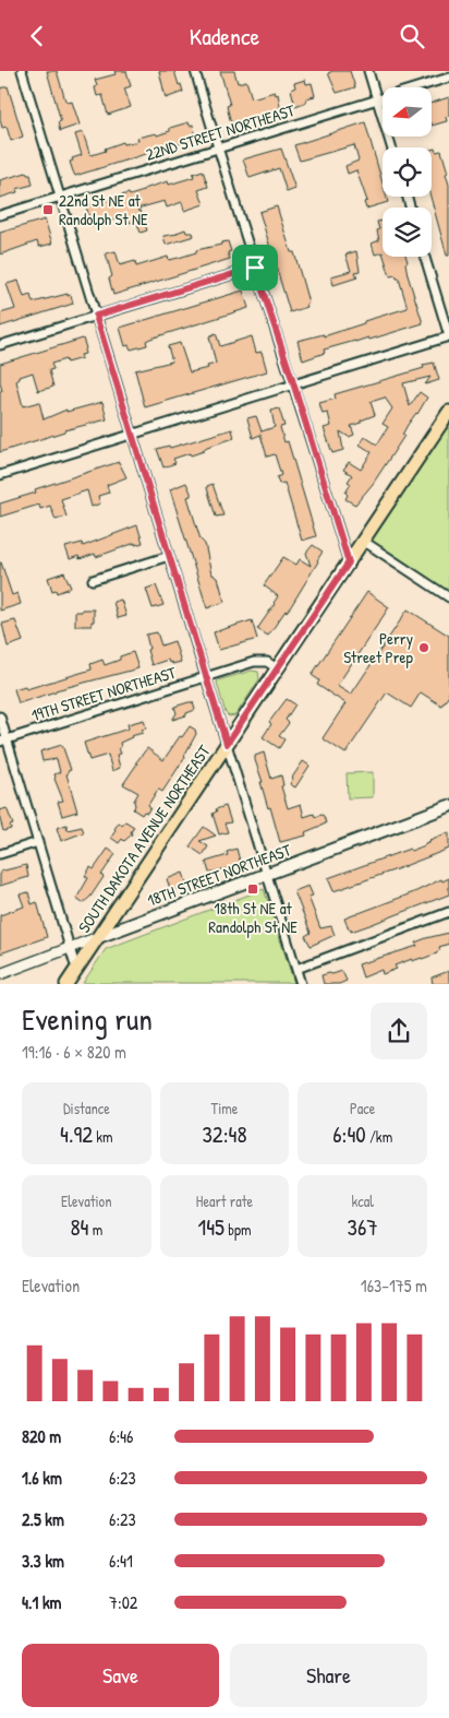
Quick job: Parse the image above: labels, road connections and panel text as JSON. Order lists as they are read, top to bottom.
{
  "streets": {
    "main road": ["SOUTH DAKOTA AVENUE NORTHEAST", "18TH STREET NORTHEAST"],
    "street": ["22ND STREET NORTHEAST", "19TH STREET NORTHEAST"]
  },
  "crossings": [
    ["19TH STREET NORTHEAST", "SOUTH DAKOTA AVENUE NORTHEAST"],
    ["SOUTH DAKOTA AVENUE NORTHEAST", "18TH STREET NORTHEAST"]
  ],
  "places": {
    "transit": ["22nd St NE at Randolph St NE", "18th St NE at Randolph St NE"],
    "other": ["Perry Street Prep"]
  },
  "north": "left",
  "page": {
    "header": "Kadence",
    "heading": ["Evening run", "19:16 · 6 × 820 m"],
    "stats": [
      ["Distance", "4.92 km"],
      ["Time", "32:48"],
      ["Pace", "6:40 /km"],
      ["Elevation", "84 m"],
      ["Heart rate", "145 bpm"],
      ["kcal", "367"]
    ],
    "chart": ["Elevation", "163–175 m"],
    "list": [
      {
        "name": "820 m",
        "note": "6:46"
      },
      {
        "name": "1.6 km",
        "note": "6:23"
      },
      {
        "name": "2.5 km",
        "note": "6:23"
      },
      {
        "name": "3.3 km",
        "note": "6:41"
      },
      {
        "name": "4.1 km",
        "note": "7:02"
      }
    ],
    "buttons": ["Save", "Share"]
  }
}
